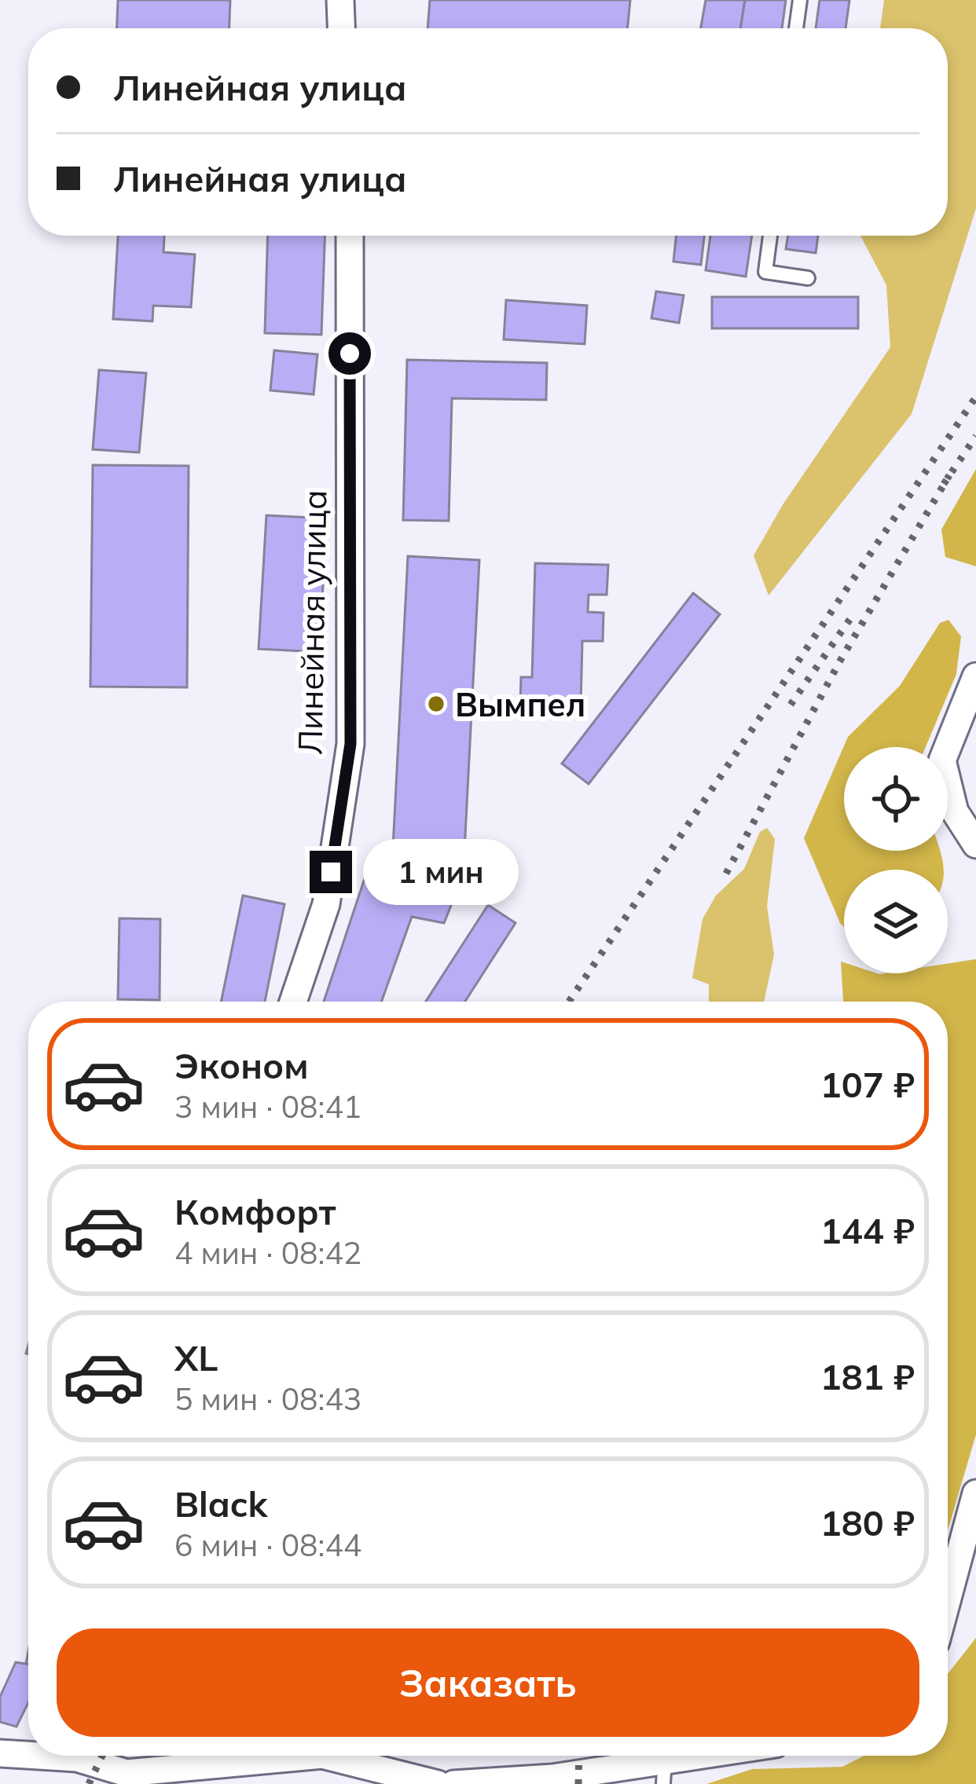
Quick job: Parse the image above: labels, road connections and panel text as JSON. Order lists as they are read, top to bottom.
{
  "streets": {
    "street": ["Линейная улица"]
  },
  "places": ["Вымпел"],
  "page": {
    "banner": ["Линейная улица", "Линейная улица"],
    "bubble": "1 мин",
    "list": [
      {
        "name": "Эконом",
        "note": "3 мин · 08:41",
        "value": "107 ₽"
      },
      {
        "name": "Комфорт",
        "note": "4 мин · 08:42",
        "value": "144 ₽"
      },
      {
        "name": "XL",
        "note": "5 мин · 08:43",
        "value": "181 ₽"
      },
      {
        "name": "Black",
        "note": "6 мин · 08:44",
        "value": "180 ₽"
      }
    ],
    "buttons": "Заказать"
  }
}
